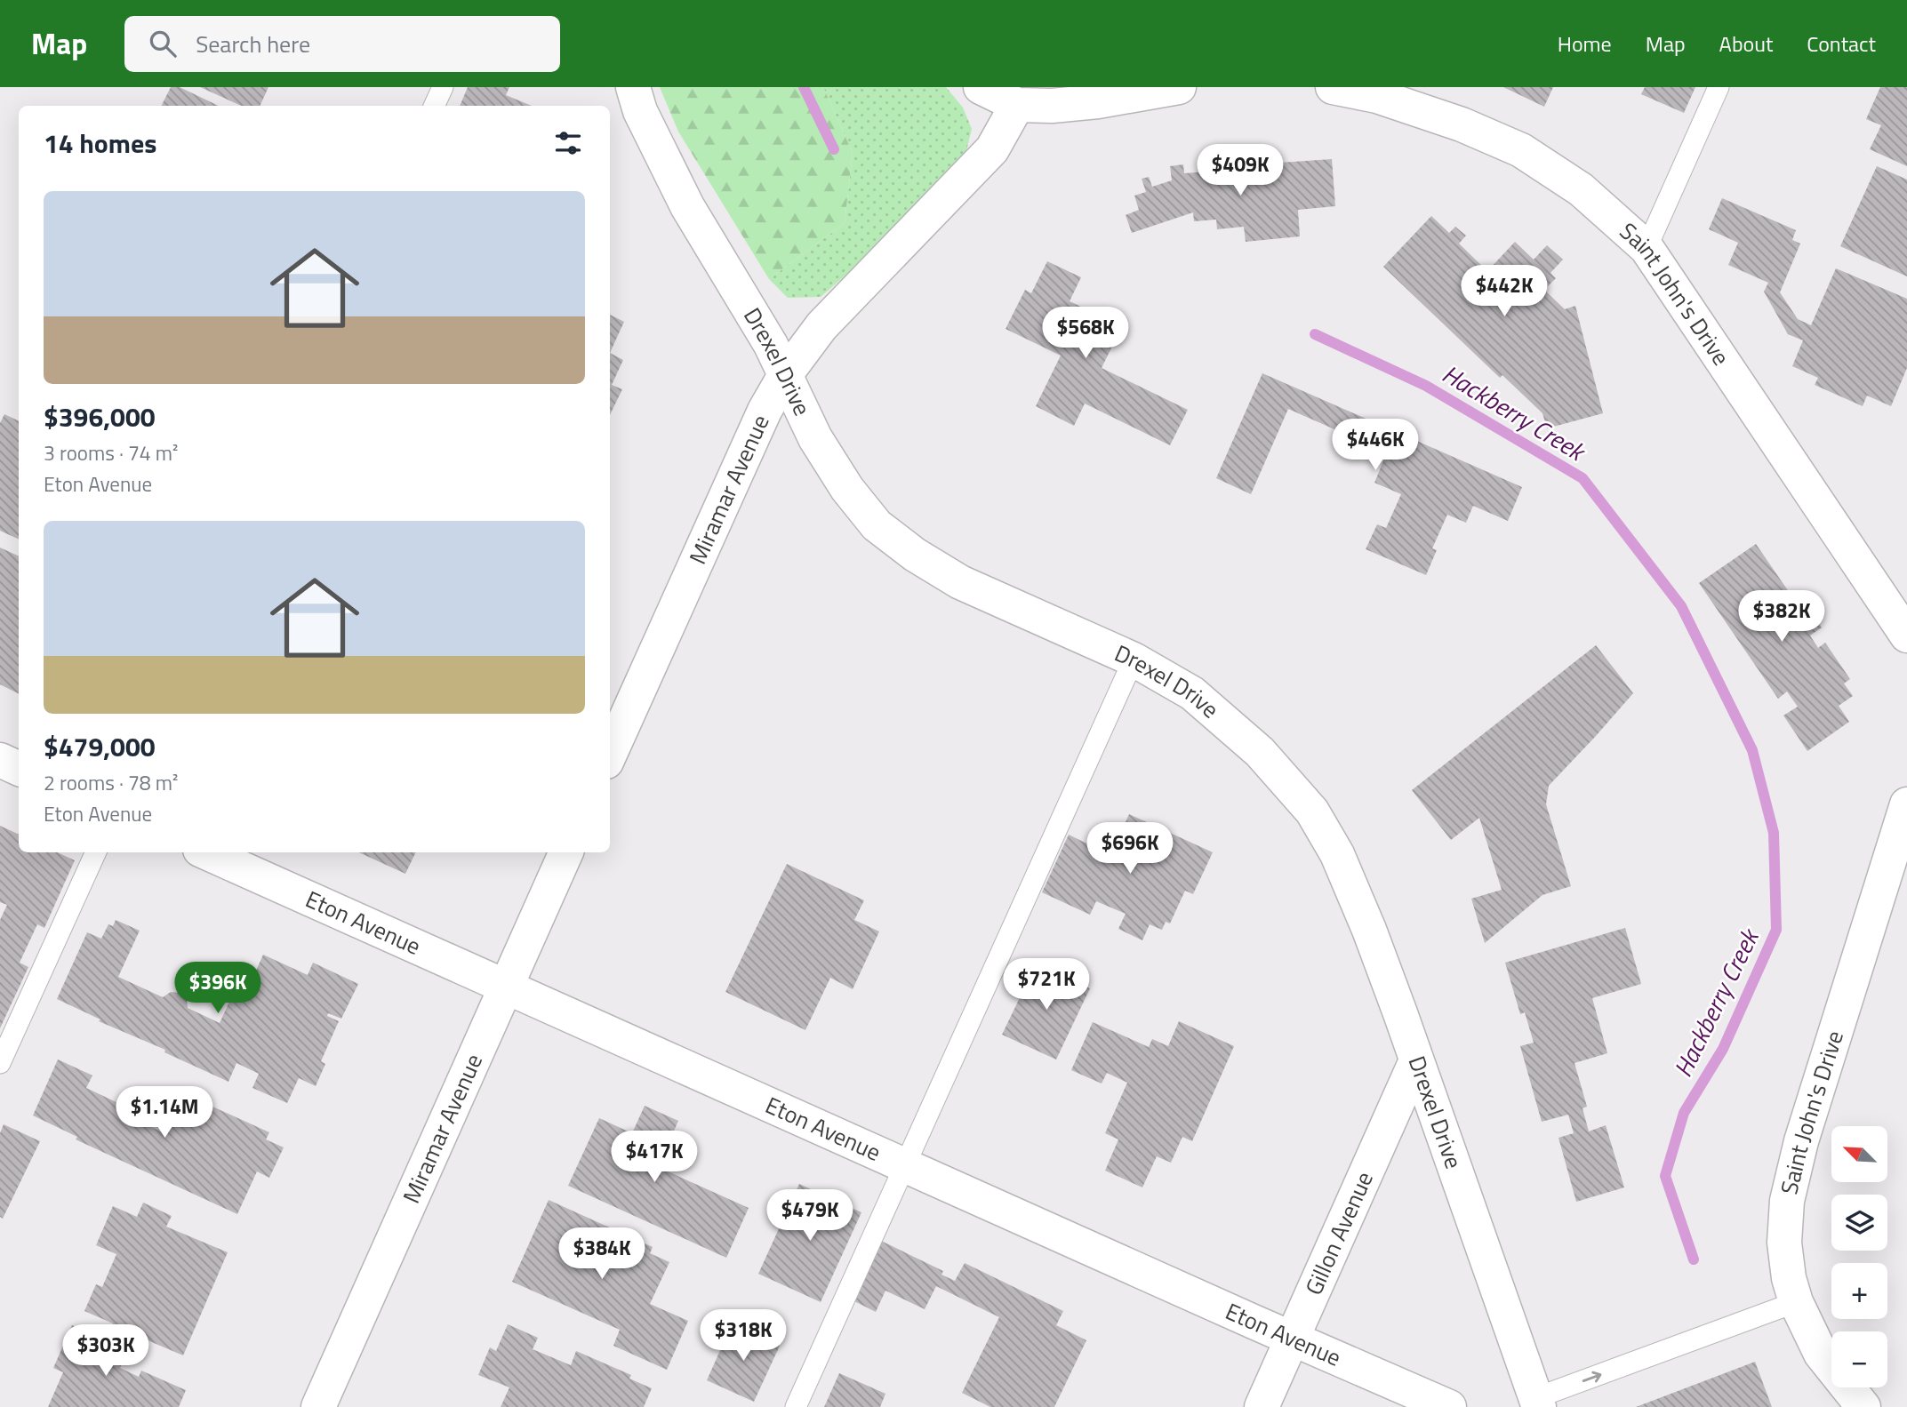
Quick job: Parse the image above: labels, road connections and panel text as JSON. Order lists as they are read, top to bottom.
{
  "streets": {
    "street": [
      "Saint John's Drive",
      "Drexel Drive",
      "Miramar Avenue",
      "Eton Avenue",
      "Gillon Avenue"
    ]
  },
  "crossings": [
    ["Drexel Drive", "Miramar Avenue"],
    ["Drexel Drive", "Gillon Avenue"],
    ["Miramar Avenue", "Eton Avenue"],
    ["Eton Avenue", "Gillon Avenue"]
  ],
  "water": ["Hackberry Creek"],
  "north": "top left",
  "page": {
    "header": "Map",
    "search": "Search here",
    "nav": [
      "Home",
      "Map",
      "About",
      "Contact"
    ],
    "heading": "14 homes",
    "price": [
      "$409K",
      "$442K",
      "$568K",
      "$446K",
      "$382K",
      "$696K",
      "$721K",
      "$396K",
      "$1.14M",
      "$417K",
      "$479K",
      "$384K",
      "$318K",
      "$303K"
    ],
    "list": [
      {
        "name": "$396,000",
        "note": "3 rooms · 74 m² · Eton Avenue"
      },
      {
        "name": "$479,000",
        "note": "2 rooms · 78 m² · Eton Avenue"
      }
    ],
    "map_buttons": ["+", "−"]
  }
}
